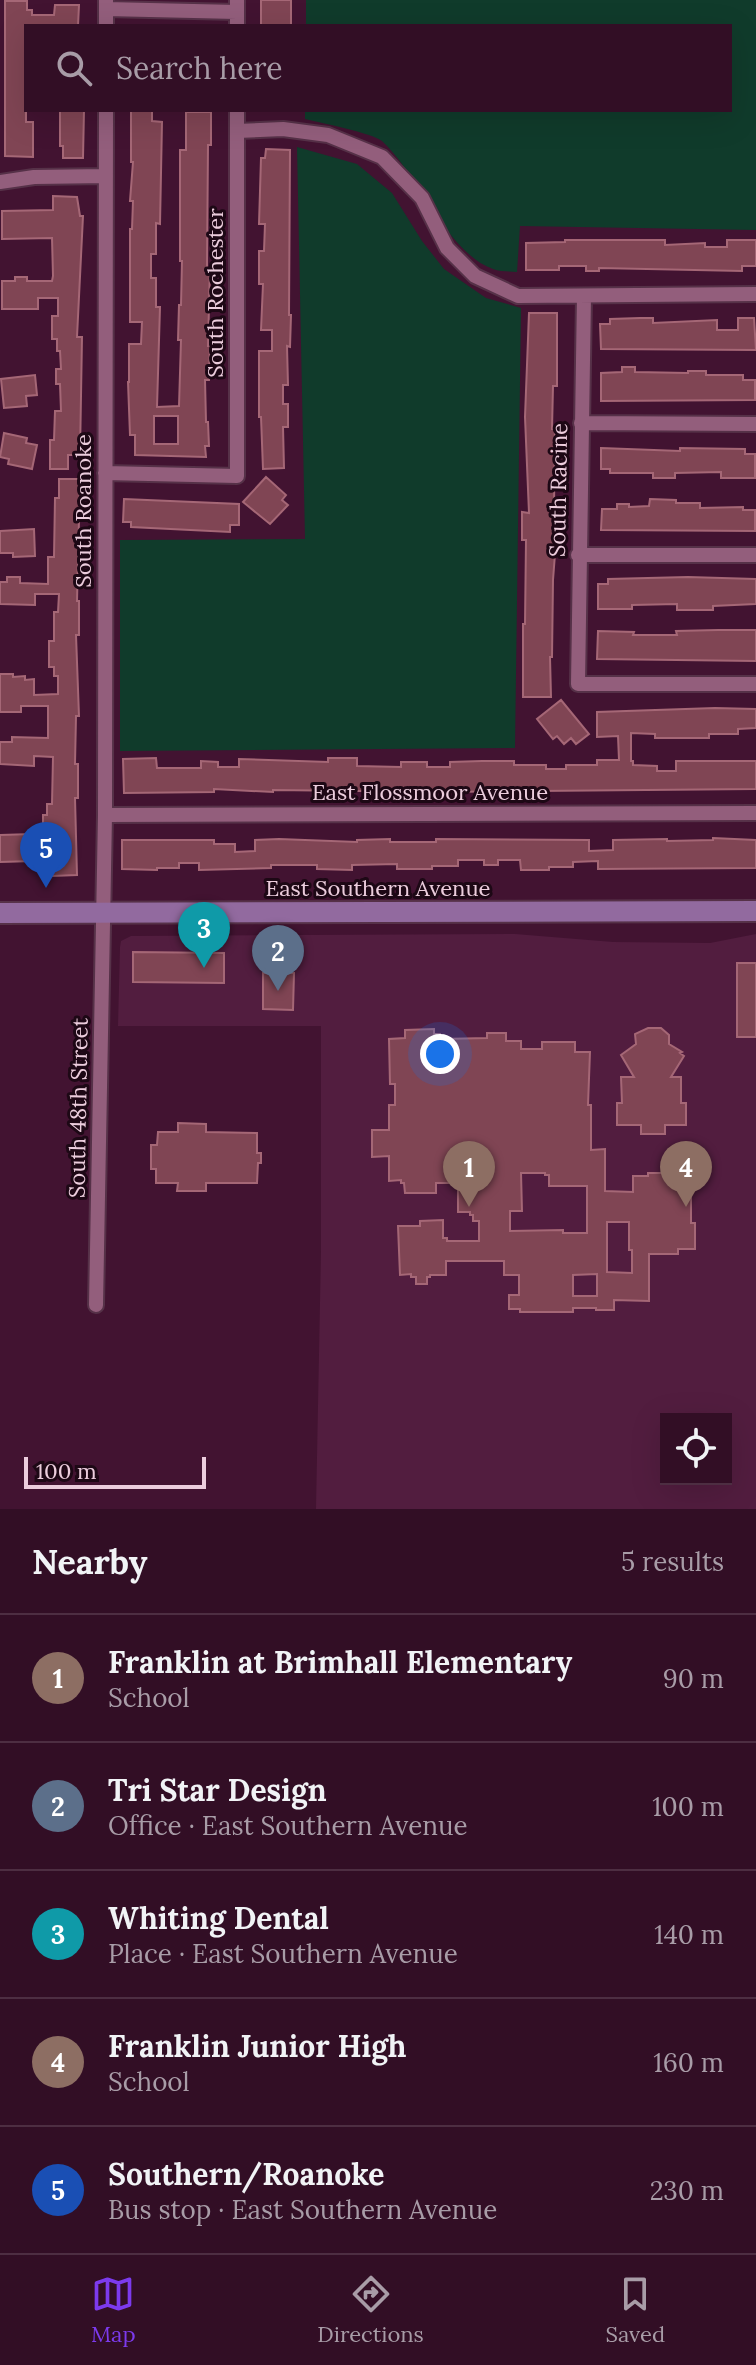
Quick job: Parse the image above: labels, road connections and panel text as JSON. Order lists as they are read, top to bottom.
{
  "streets": {
    "main road": ["East Southern Avenue"],
    "street": [
      "South Rochester",
      "South Racine",
      "South Roanoke",
      "East Flossmoor Avenue",
      "South 48th Street"
    ]
  },
  "crossings": [
    ["South Rochester", "South Roanoke"],
    ["South Roanoke", "East Flossmoor Avenue"],
    ["South Roanoke", "East Southern Avenue"],
    ["South Roanoke", "South 48th Street"],
    ["East Southern Avenue", "South 48th Street"]
  ],
  "scale_bar": "100 m",
  "page": {
    "search": "Search here",
    "pins": [
      "5",
      "3",
      "2",
      "1",
      "4"
    ],
    "scale": "100 m",
    "heading": ["Nearby", "5 results"],
    "list": [
      {
        "mark": "1",
        "name": "Franklin at Brimhall Elementary",
        "note": "School",
        "value": "90 m"
      },
      {
        "mark": "2",
        "name": "Tri Star Design",
        "note": "Office · East Southern Avenue",
        "value": "100 m"
      },
      {
        "mark": "3",
        "name": "Whiting Dental",
        "note": "Place · East Southern Avenue",
        "value": "140 m"
      },
      {
        "mark": "4",
        "name": "Franklin Junior High",
        "note": "School",
        "value": "160 m"
      },
      {
        "mark": "5",
        "name": "Southern/Roanoke",
        "note": "Bus stop · East Southern Avenue",
        "value": "230 m"
      }
    ],
    "nav": ["Map", "Directions", "Saved"]
  }
}
